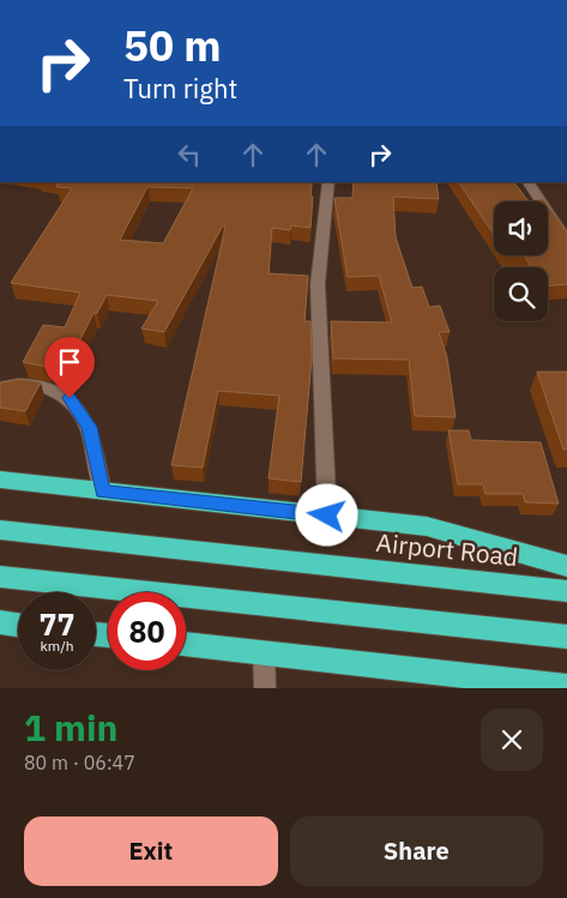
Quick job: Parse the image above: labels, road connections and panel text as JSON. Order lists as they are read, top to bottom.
{
  "streets": {
    "highway": ["Airport Road"]
  },
  "page": {
    "turn": ["50 m", "Turn right"],
    "speed": "77 km/h",
    "limit": "80",
    "heading": ["1 min", "80 m · 06:47"],
    "buttons": ["Exit", "Share"]
  }
}
